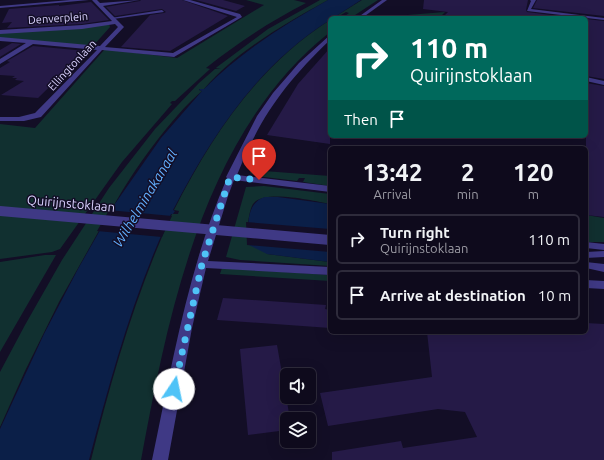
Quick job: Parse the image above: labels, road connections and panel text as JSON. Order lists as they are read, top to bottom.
{
  "streets": {
    "street": ["Denverplein", "Ellingtonlaan", "Quirijnstoklaan"]
  },
  "crossings": [
    ["Denverplein", "Ellingtonlaan"]
  ],
  "water": ["Wilhelminakanaal"],
  "page": {
    "turn": ["110 m", "Quirijnstoklaan"],
    "then": "Then",
    "eta": [
      "13:42",
      "Arrival",
      "2",
      "min",
      "120",
      "m"
    ],
    "list": [
      {
        "name": "Turn right",
        "note": "Quirijnstoklaan",
        "value": "110 m"
      },
      {
        "name": "Arrive at destination",
        "value": "10 m"
      }
    ]
  }
}
